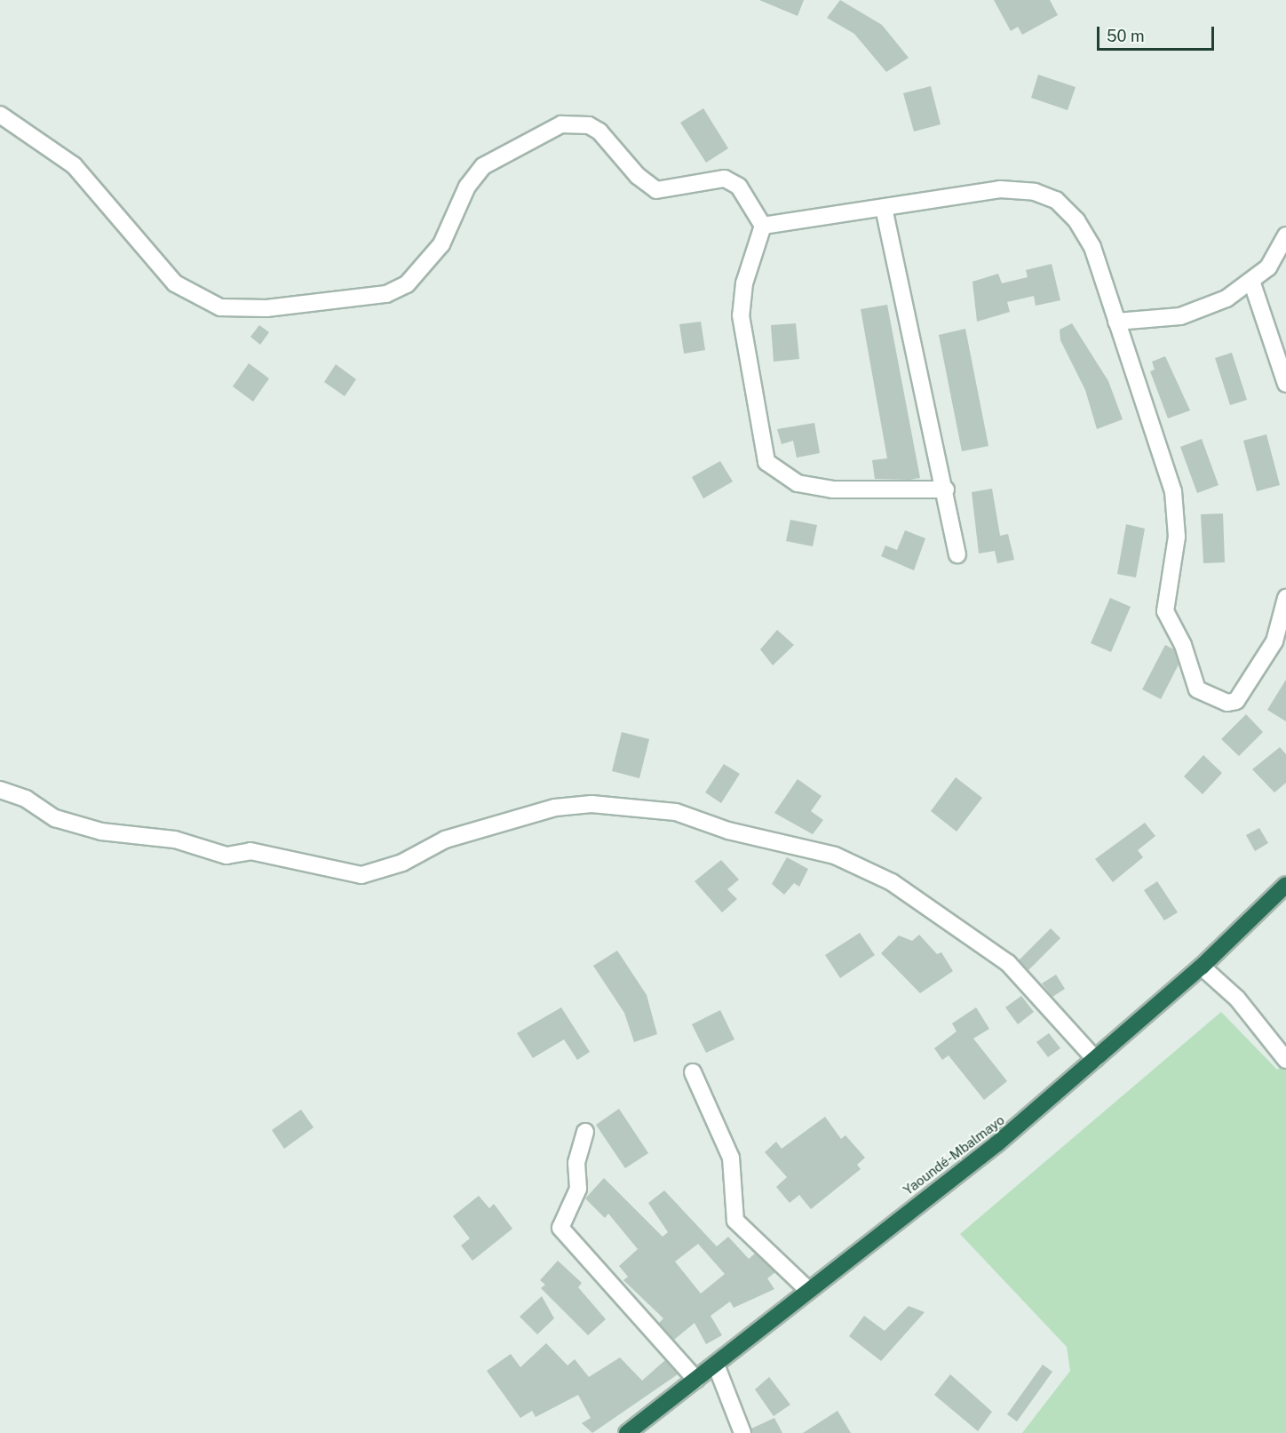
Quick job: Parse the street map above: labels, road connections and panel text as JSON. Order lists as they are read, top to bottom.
{
  "streets": {
    "highway": ["Yaoundé-Mbalmayo"]
  },
  "scale_bar": "50 m"
}
